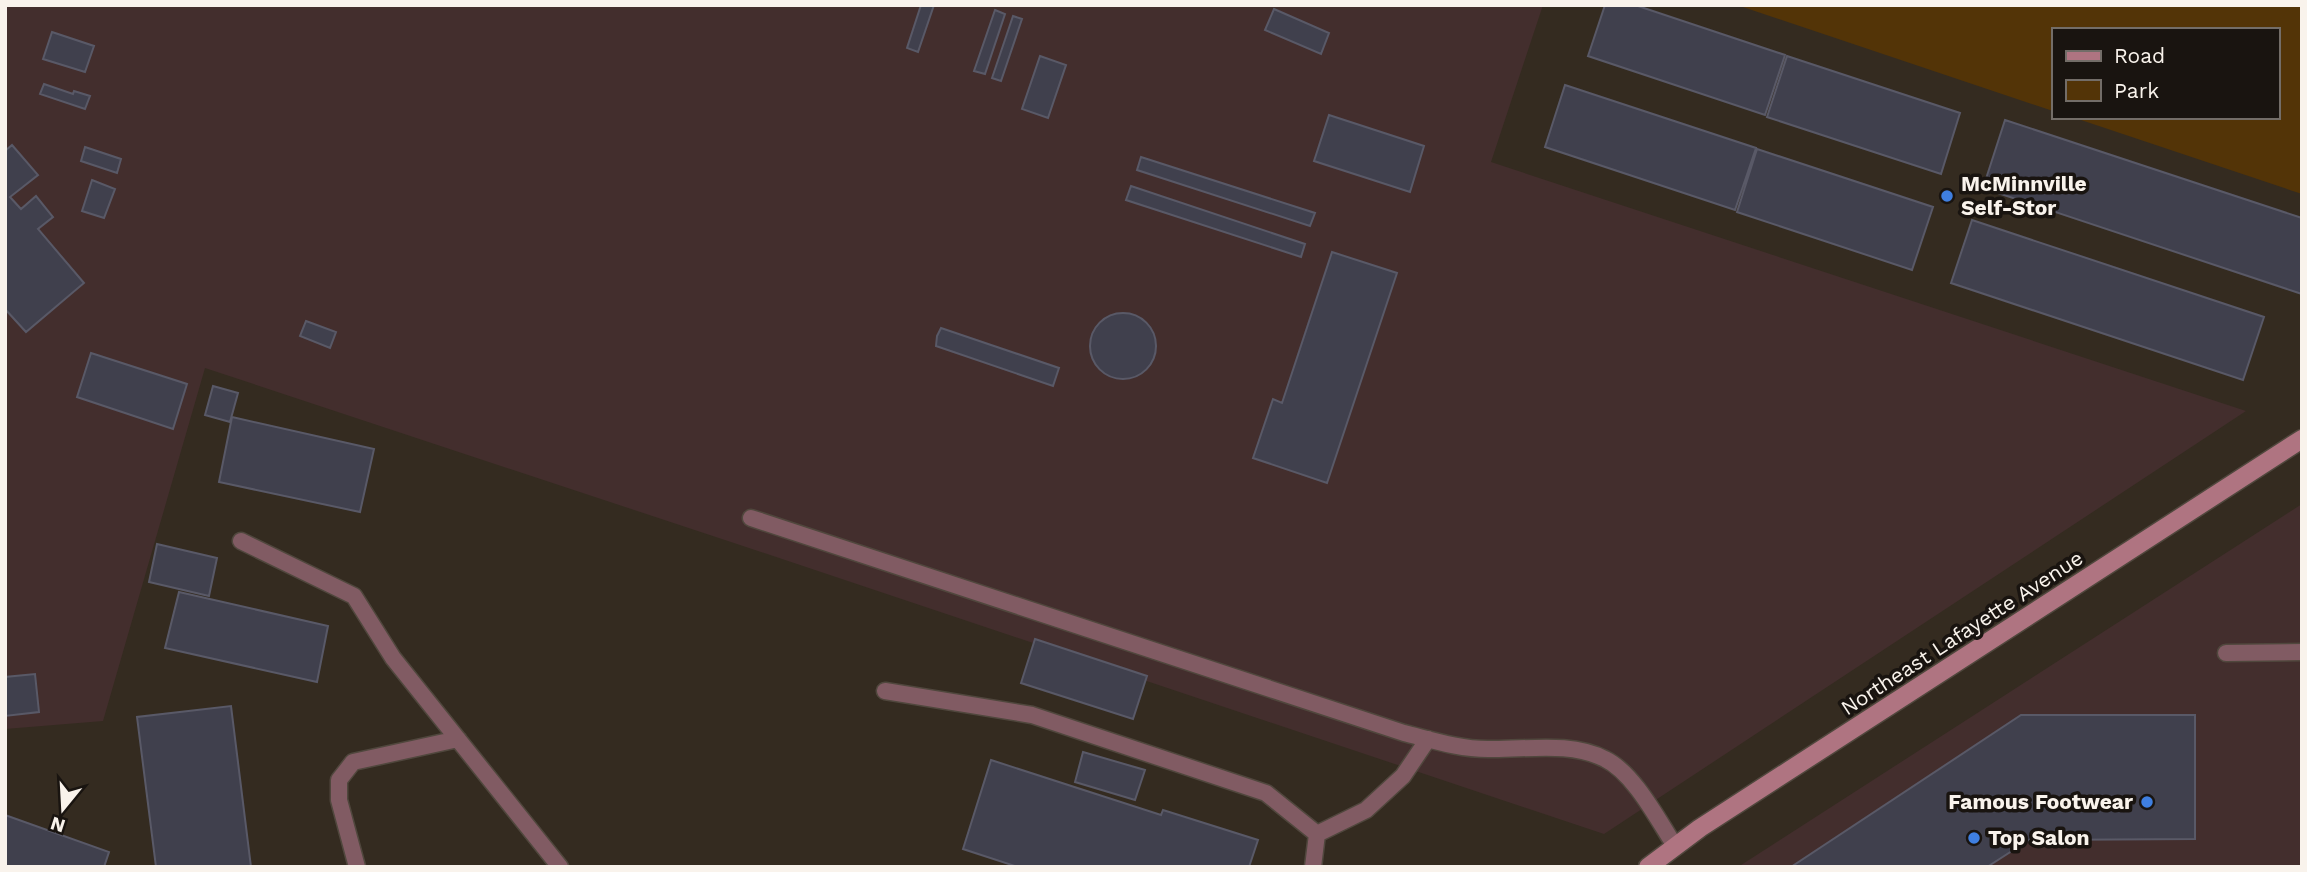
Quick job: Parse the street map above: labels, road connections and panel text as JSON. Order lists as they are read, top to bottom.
{
  "streets": {
    "main road": ["Northeast Lafayette Avenue"]
  },
  "places": ["McMinnville Self-Stor", "Famous Footwear", "Top Salon"],
  "legend": ["Road", "Park"],
  "north": "bottom"
}
